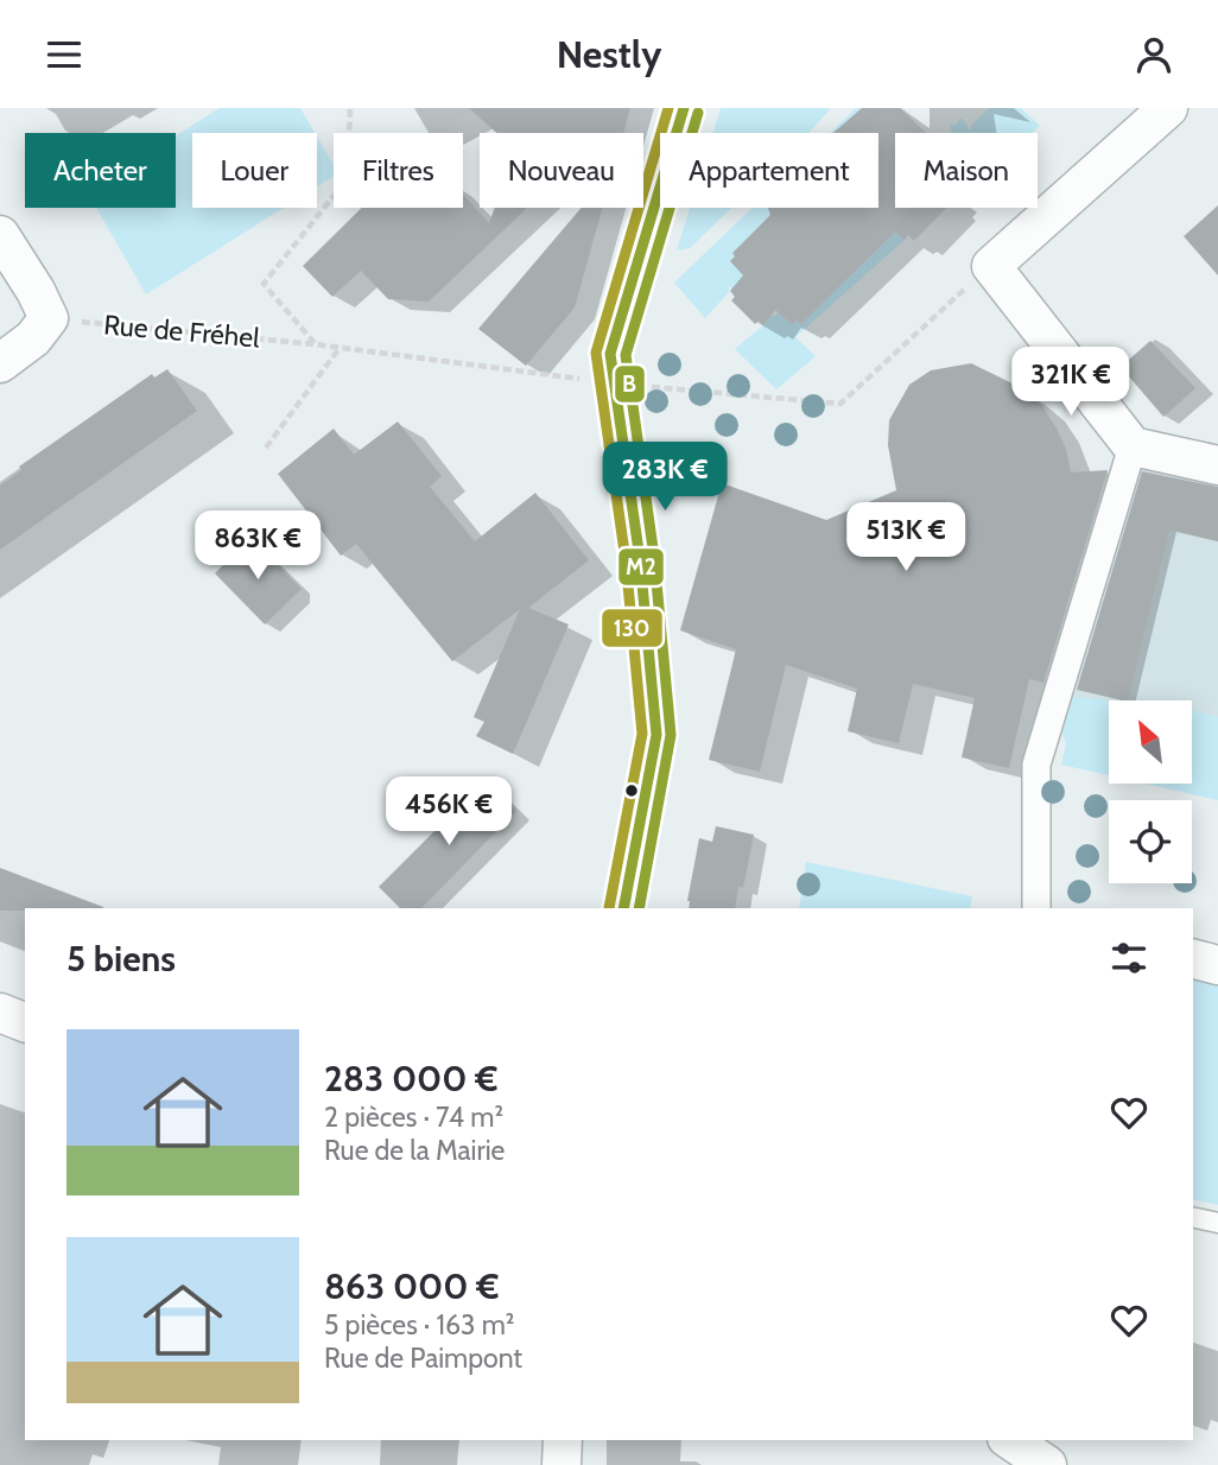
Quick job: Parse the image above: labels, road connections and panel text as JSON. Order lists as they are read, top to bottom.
{
  "streets": {
    "path": ["Rue de Fréhel"]
  },
  "lines": ["transit line M2", "transit line 130", "transit line B"],
  "north": "top left",
  "page": {
    "header": "Nestly",
    "chip": [
      "Acheter",
      "Louer",
      "Filtres",
      "Nouveau",
      "Appartement",
      "Maison"
    ],
    "price": [
      "321K €",
      "283K €",
      "513K €",
      "863K €",
      "456K €"
    ],
    "heading": "5 biens",
    "list": [
      {
        "name": "283 000 €",
        "note": "2 pièces · 74 m² · Rue de la Mairie"
      },
      {
        "name": "863 000 €",
        "note": "5 pièces · 163 m² · Rue de Paimpont"
      }
    ]
  }
}
